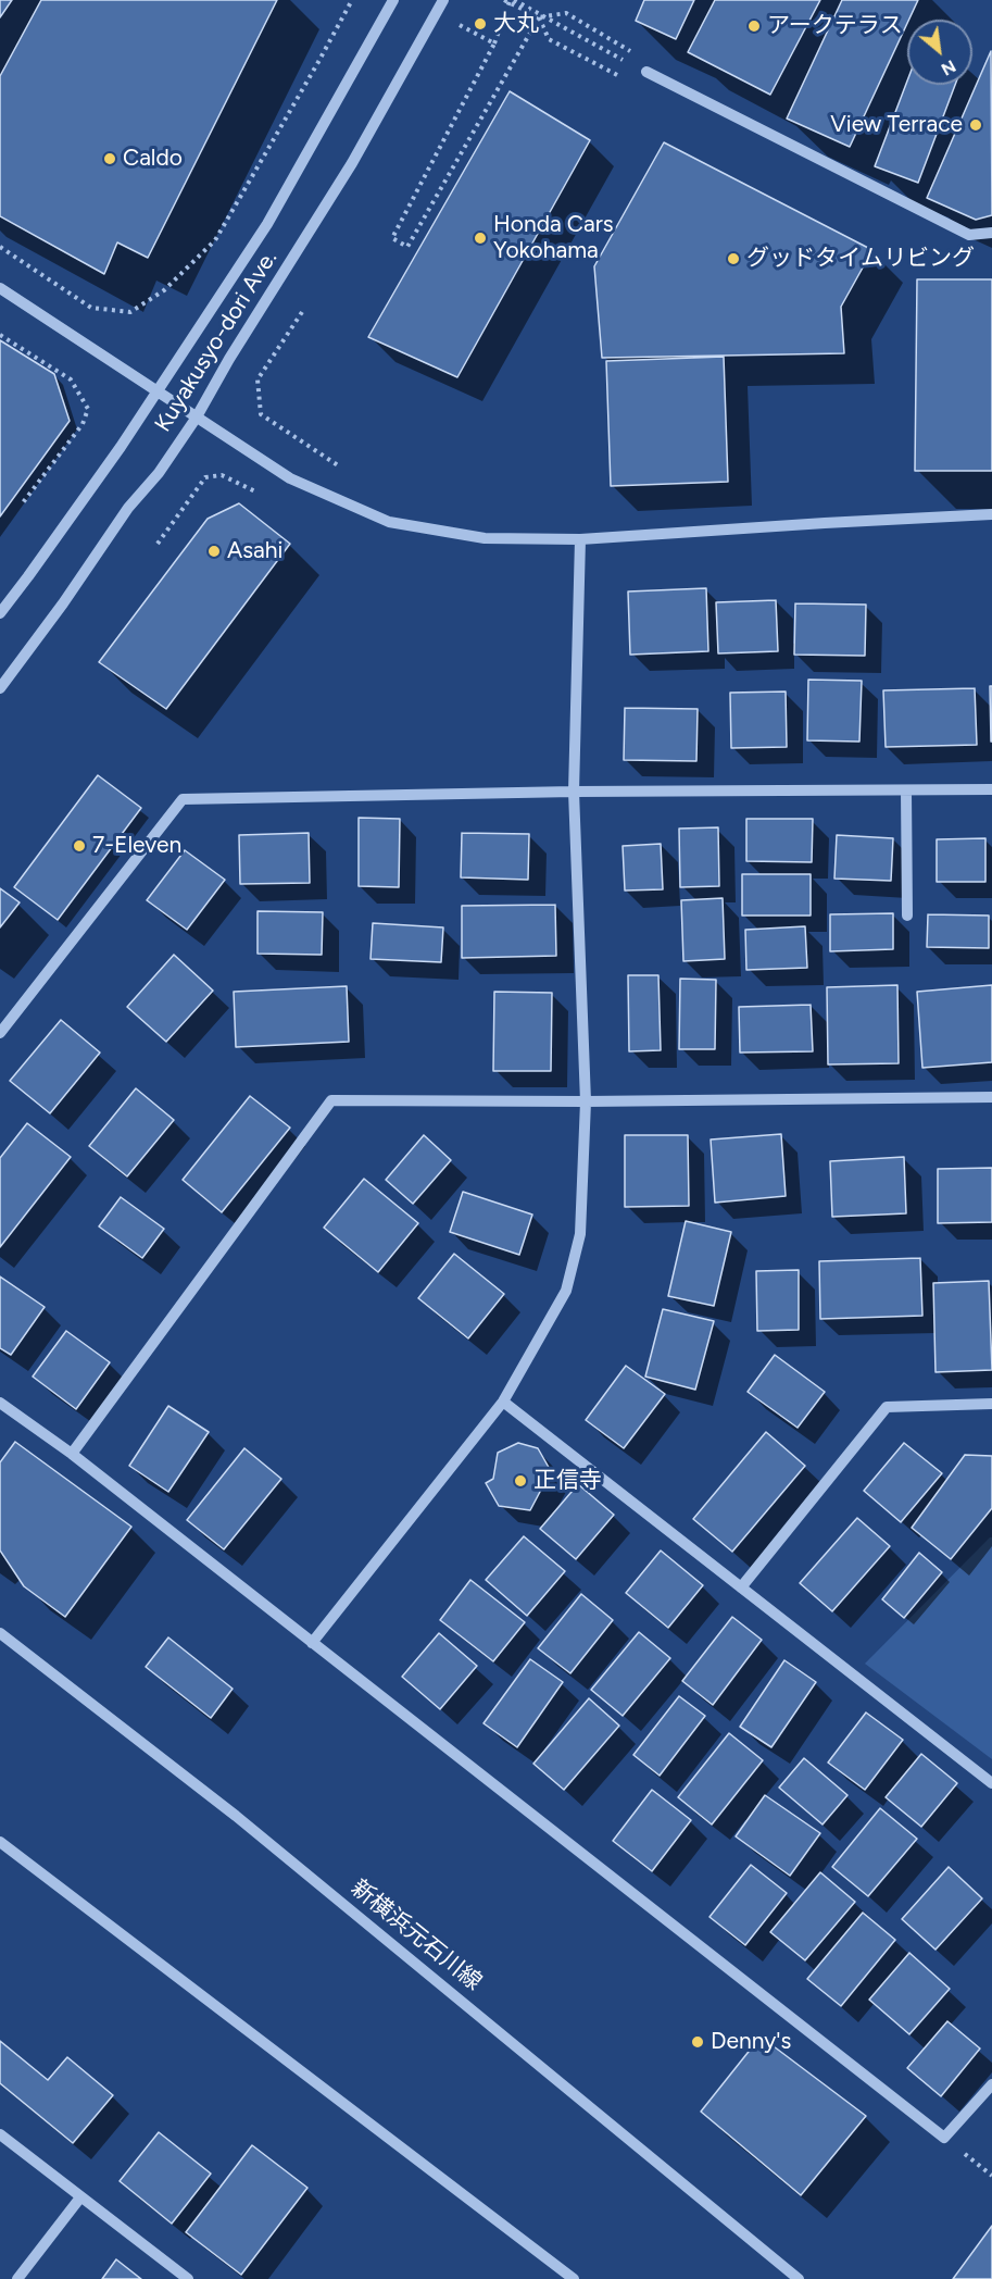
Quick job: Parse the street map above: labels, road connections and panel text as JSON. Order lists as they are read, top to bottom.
{
  "streets": {
    "street": ["Kuyakusyo-dori Ave.", "新横浜元石川線"]
  },
  "places": [
    "大丸",
    "アークテラス",
    "View Terrace",
    "Caldo",
    "Honda Cars Yokohama",
    "グッドタイムリビング",
    "Asahi",
    "7-Eleven",
    "正信寺",
    "Denny's"
  ],
  "north": "bottom right"
}
